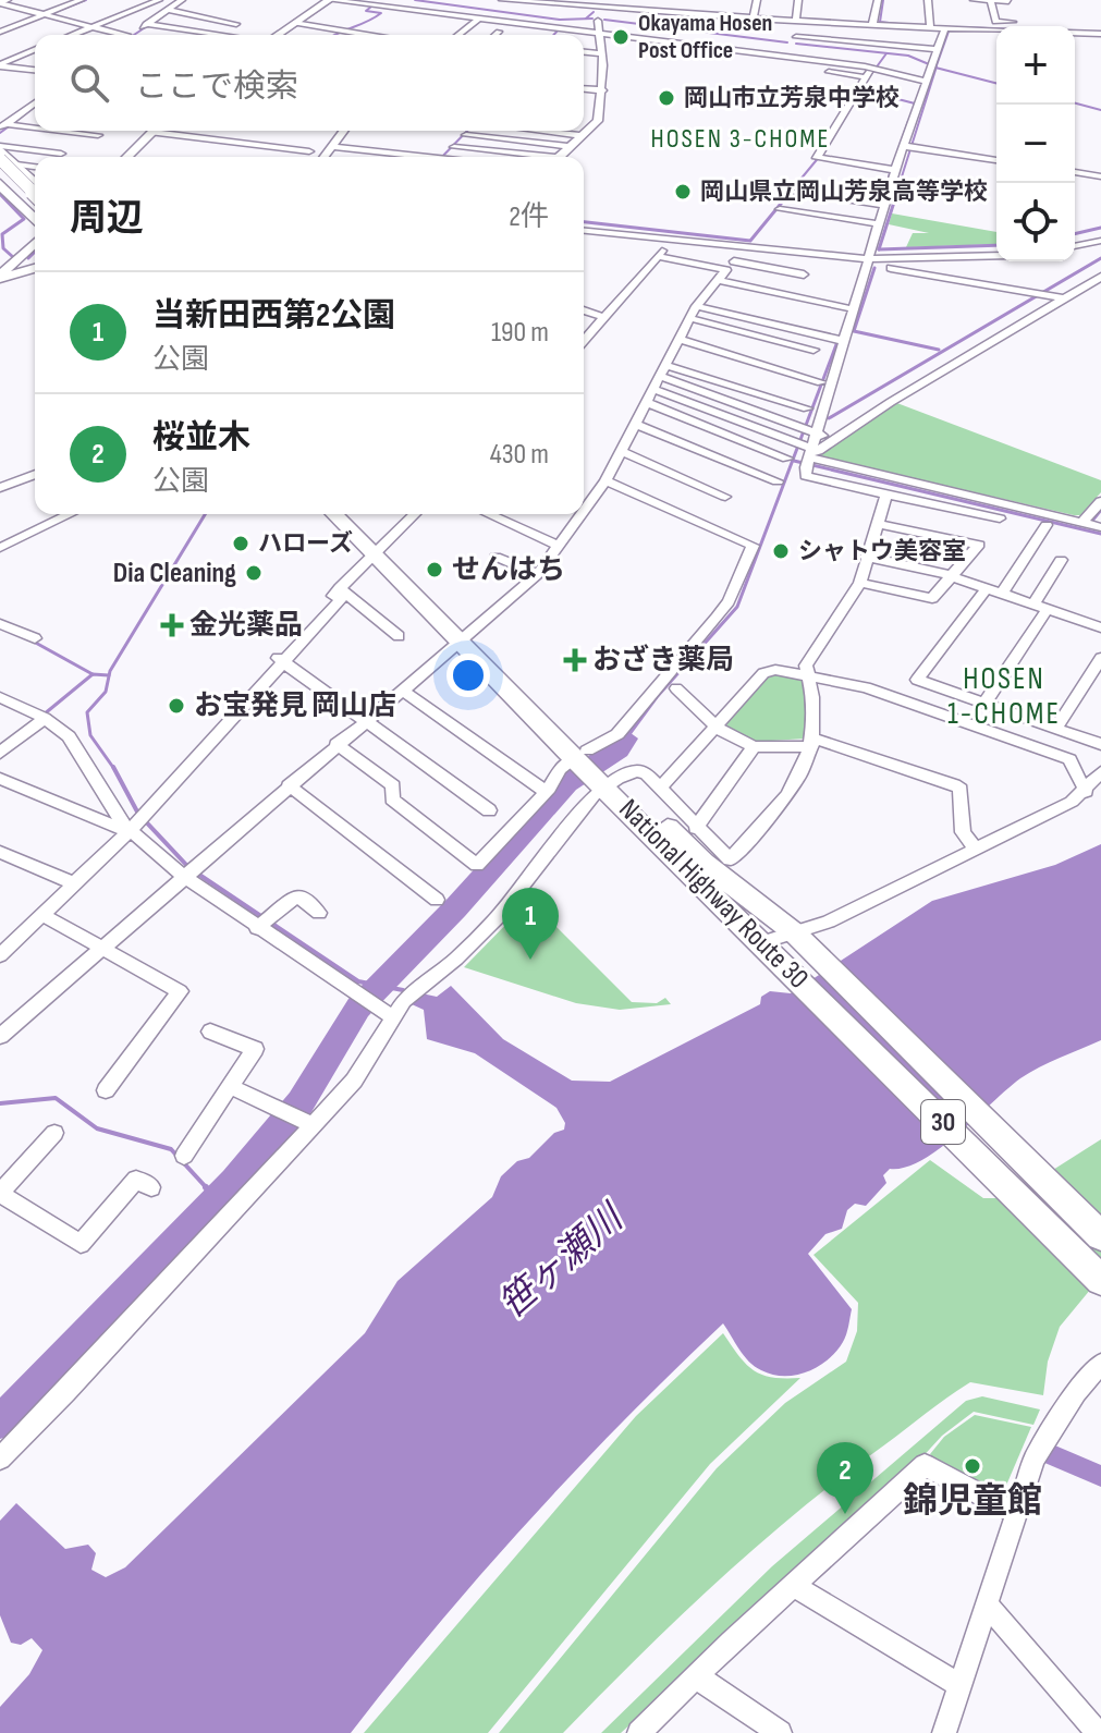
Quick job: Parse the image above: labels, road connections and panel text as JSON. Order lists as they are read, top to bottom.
{
  "streets": {
    "highway": ["National Highway Route 30", "30"]
  },
  "districts": ["HOSEN 3-CHOME", "HOSEN 1-CHOME"],
  "water": ["笹ヶ瀬川"],
  "places": {
    "other": [
      "Okayama Hosen Post Office",
      "岡山市立芳泉中学校",
      "岡山県立岡山芳泉高等学校",
      "ハローズ",
      "シャトウ美容室",
      "せんはち",
      "Dia Cleaning",
      "お宝発見 岡山店",
      "錦児童館"
    ],
    "health": ["金光薬品", "おざき薬局"]
  },
  "page": {
    "map_buttons": ["+", "−"],
    "search": "ここで検索",
    "heading": ["周辺", "2件"],
    "list": [
      {
        "mark": "1",
        "name": "当新田西第2公園",
        "note": "公園",
        "value": "190 m"
      },
      {
        "mark": "2",
        "name": "桜並木",
        "note": "公園",
        "value": "430 m"
      }
    ],
    "pins": ["1", "2"]
  }
}
